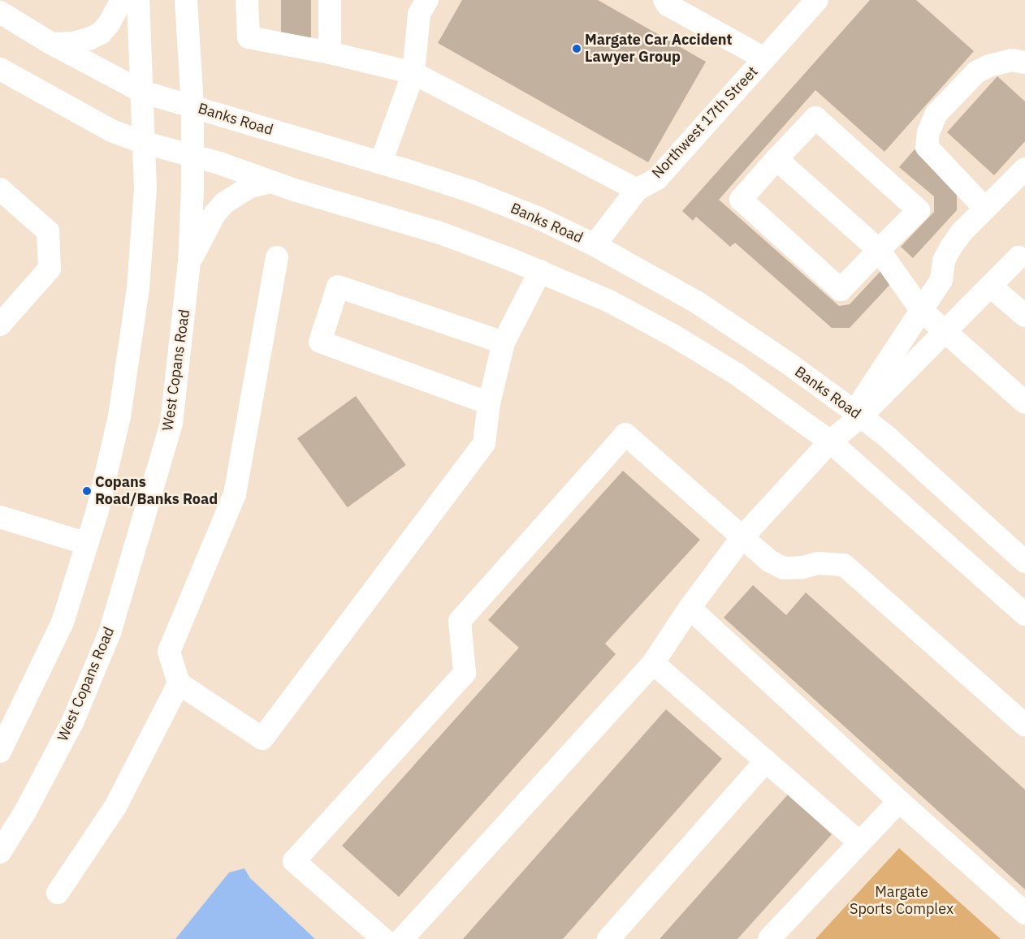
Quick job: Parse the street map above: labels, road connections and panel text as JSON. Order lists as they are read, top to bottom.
{
  "streets": {
    "street": ["Banks Road", "Northwest 17th Street", "West Copans Road"]
  },
  "crossings": [
    ["Banks Road", "Northwest 17th Street"],
    ["Banks Road", "West Copans Road"]
  ],
  "parks": ["Margate Sports Complex"],
  "places": ["Margate Car Accident Lawyer Group", "Copans Road/Banks Road"]
}
